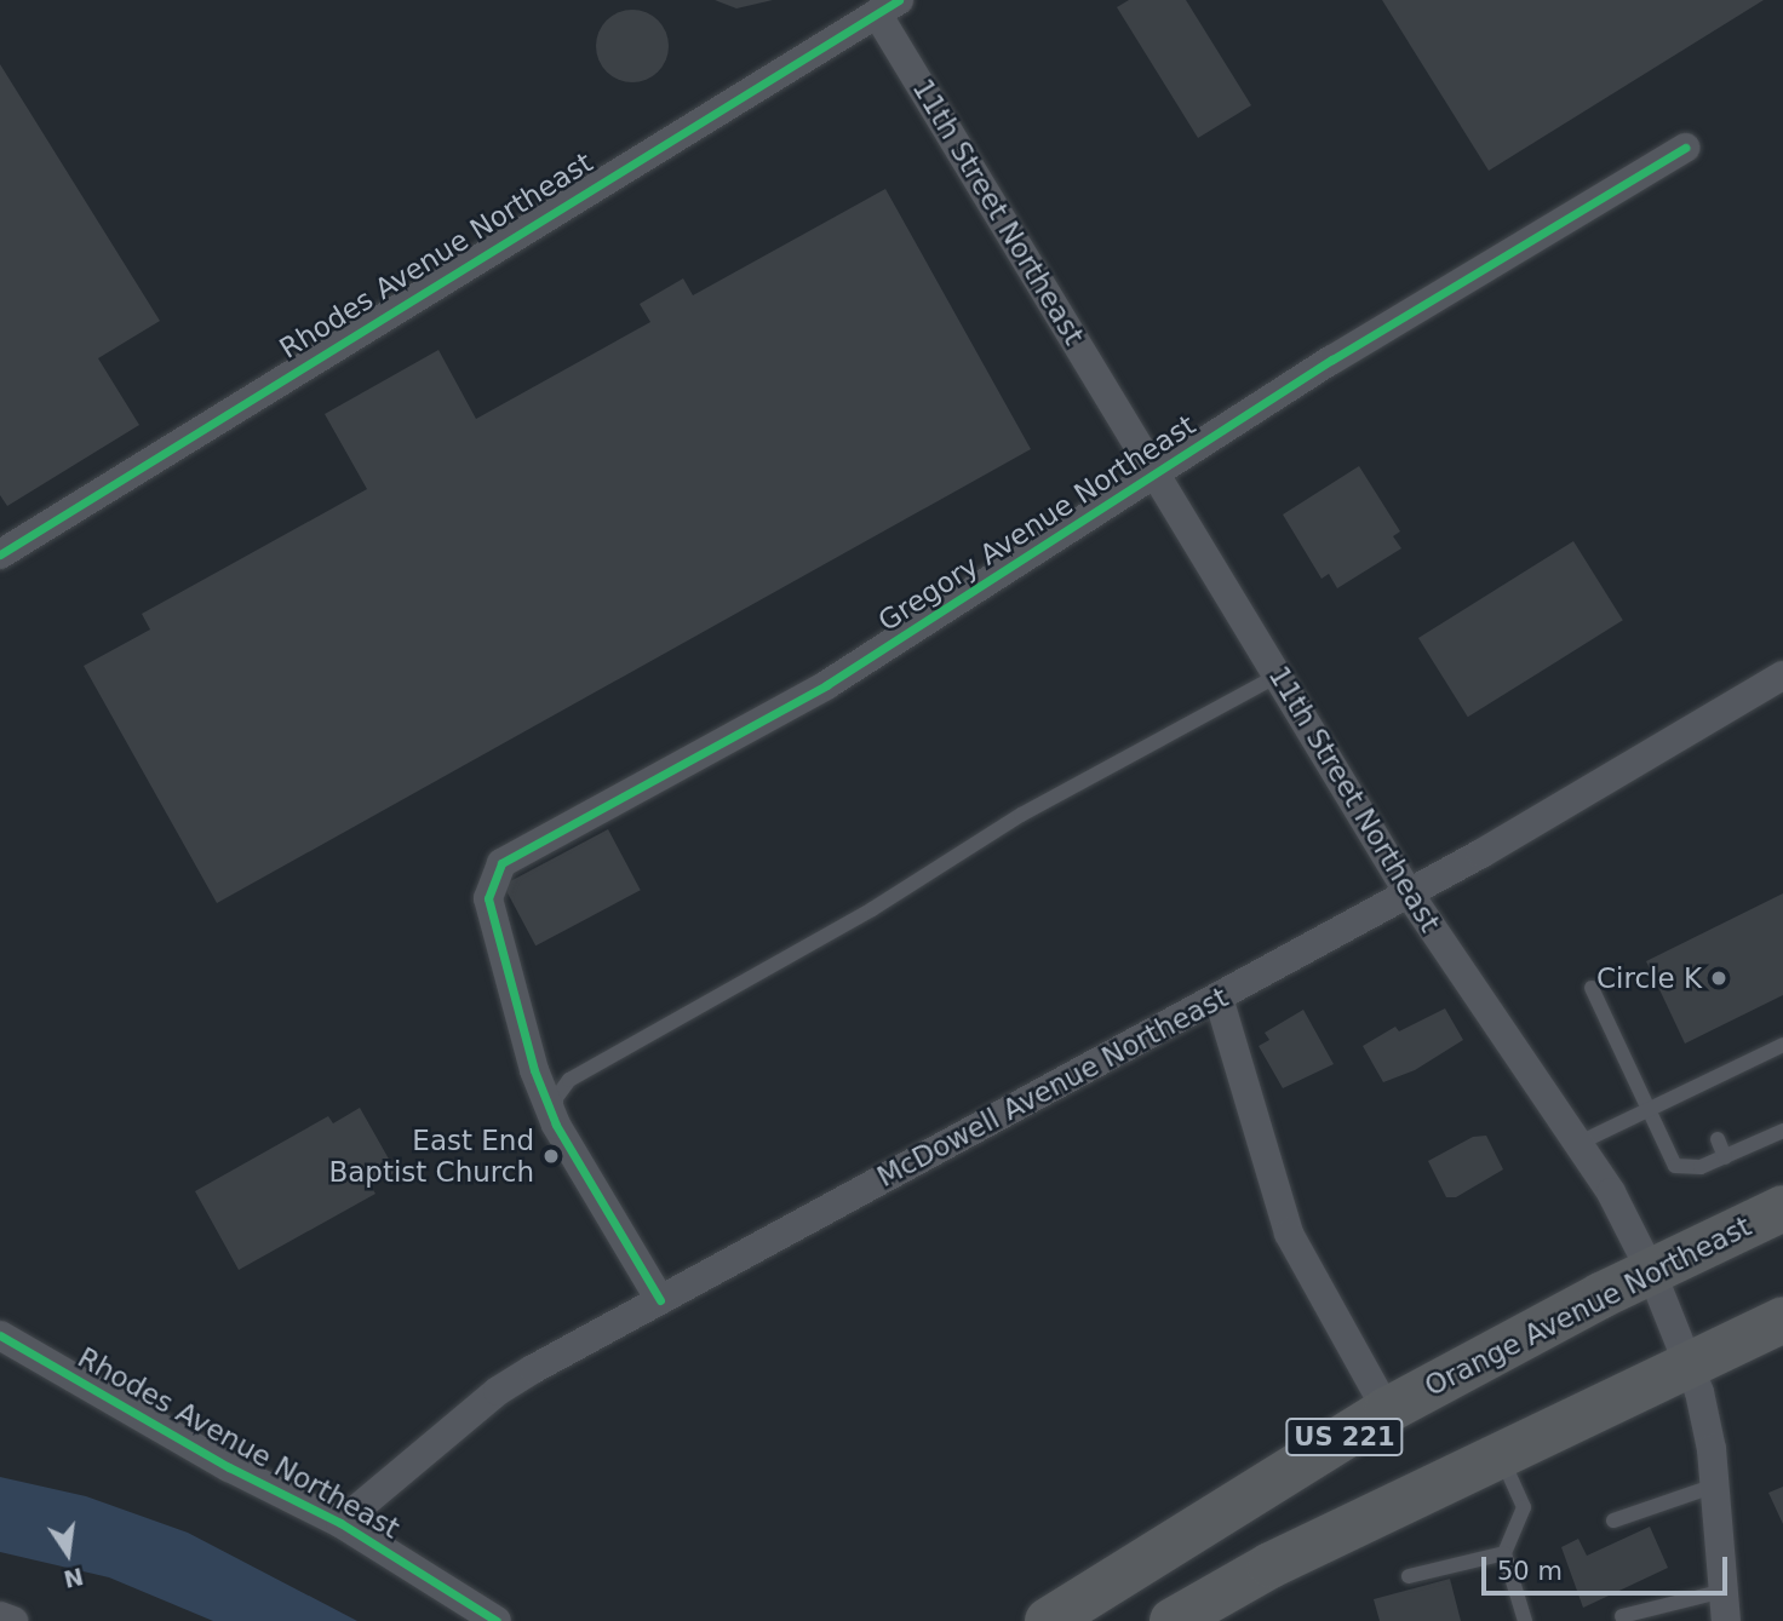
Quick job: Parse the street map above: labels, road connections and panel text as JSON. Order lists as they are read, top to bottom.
{
  "streets": {
    "highway": ["Orange Avenue Northeast", "US 221"],
    "street": [
      "11th Street Northeast",
      "Rhodes Avenue Northeast",
      "Gregory Avenue Northeast",
      "McDowell Avenue Northeast"
    ]
  },
  "crossings": [
    ["11th Street Northeast", "Rhodes Avenue Northeast"],
    ["11th Street Northeast", "Gregory Avenue Northeast"],
    ["11th Street Northeast", "McDowell Avenue Northeast"],
    ["11th Street Northeast", "Orange Avenue Northeast"],
    ["11th Street Northeast", "US 221"],
    ["Rhodes Avenue Northeast", "McDowell Avenue Northeast"],
    ["Gregory Avenue Northeast", "McDowell Avenue Northeast"]
  ],
  "places": ["Circle K", "East End Baptist Church"],
  "scale_bar": "50 m",
  "north": "bottom"
}
